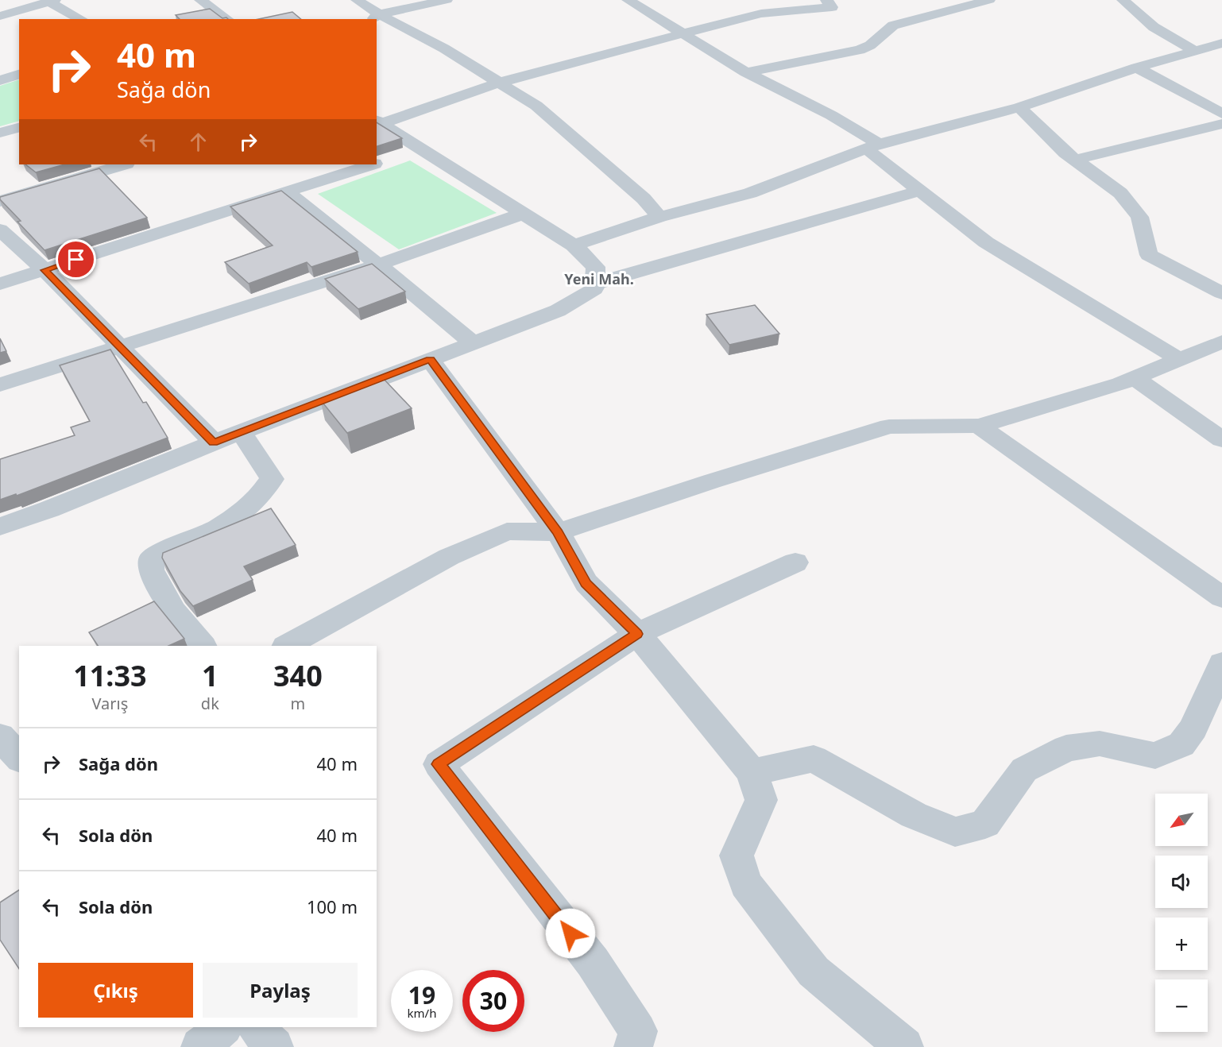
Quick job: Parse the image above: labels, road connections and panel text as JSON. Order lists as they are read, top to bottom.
{
  "districts": ["Yeni Mah."],
  "north": "bottom left",
  "page": {
    "turn": ["40 m", "Sağa dön"],
    "eta": [
      "11:33",
      "Varış",
      "1",
      "dk",
      "340",
      "m"
    ],
    "list": [
      {
        "name": "Sağa dön",
        "value": "40 m"
      },
      {
        "name": "Sola dön",
        "value": "40 m"
      },
      {
        "name": "Sola dön",
        "value": "100 m"
      }
    ],
    "map_buttons": ["+", "−"],
    "buttons": ["Çıkış", "Paylaş"],
    "speed": "19 km/h",
    "limit": "30"
  }
}
